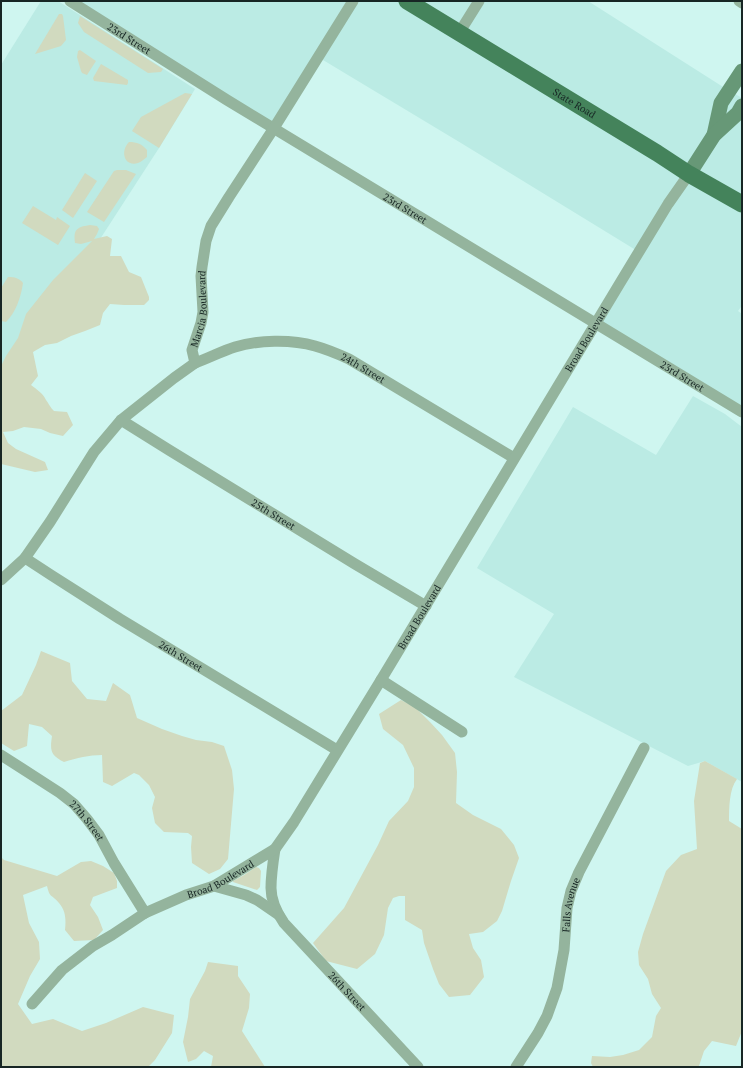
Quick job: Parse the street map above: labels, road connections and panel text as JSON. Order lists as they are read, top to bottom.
{
  "streets": {
    "main road": ["State Road", "Broad Boulevard"],
    "street": [
      "23rd Street",
      "Marcia Boulevard",
      "24th Street",
      "25th Street",
      "26th Street",
      "27th Street",
      "Falls Avenue"
    ]
  },
  "crossings": [
    ["23rd Street", "Marcia Boulevard"],
    ["23rd Street", "Broad Boulevard"],
    ["State Road", "Broad Boulevard"],
    ["Marcia Boulevard", "24th Street"],
    ["Broad Boulevard", "24th Street"],
    ["Broad Boulevard", "25th Street"],
    ["Broad Boulevard", "26th Street"],
    ["Broad Boulevard", "27th Street"]
  ]
}
